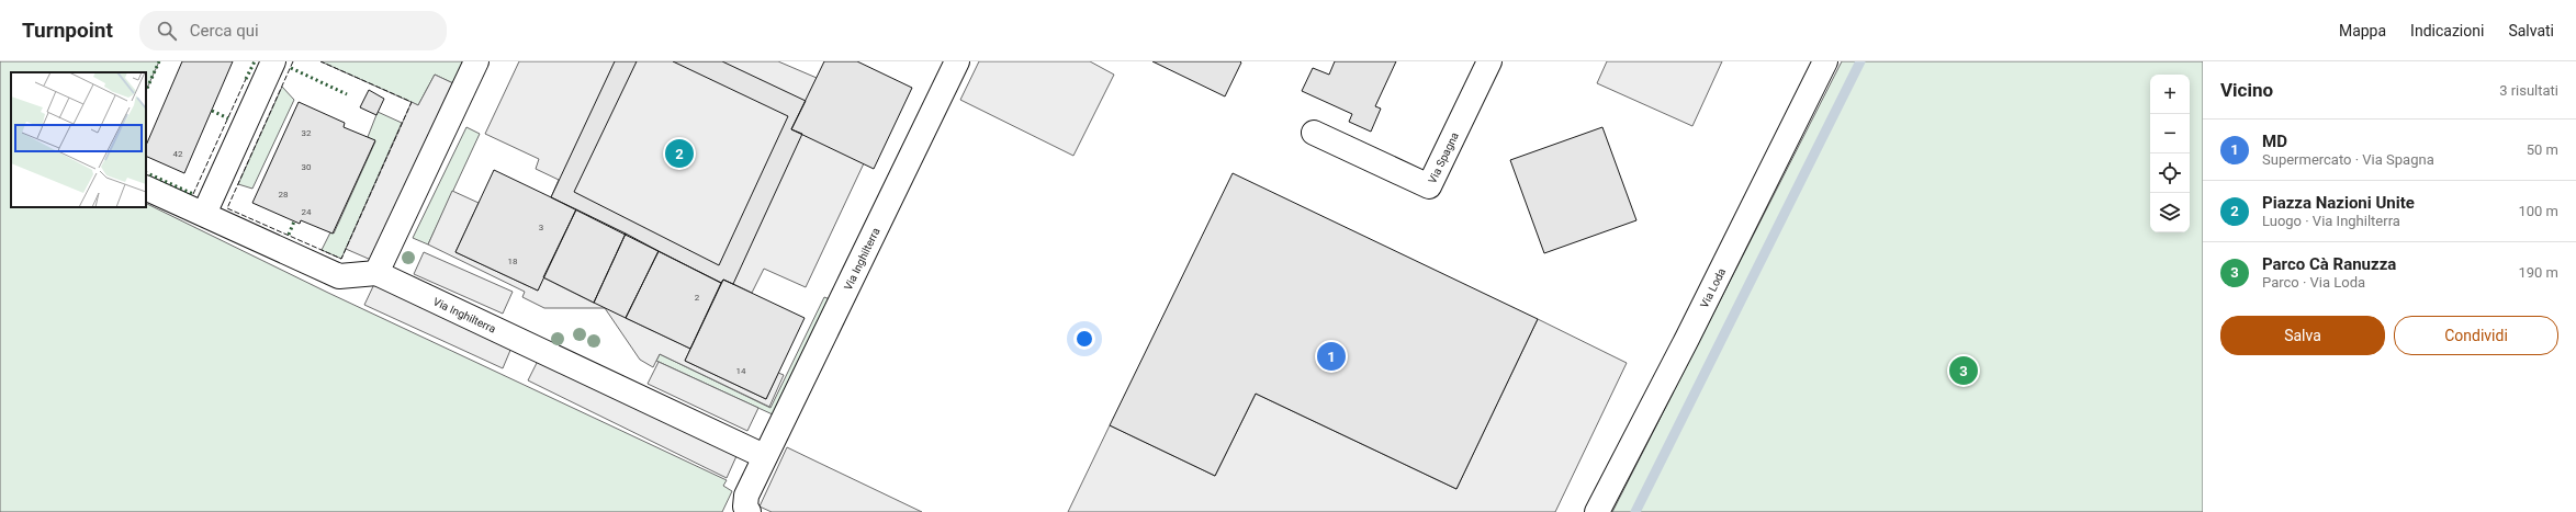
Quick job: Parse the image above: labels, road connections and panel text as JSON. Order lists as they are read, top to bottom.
{
  "streets": {
    "street": ["Via Spagna", "Via Inghilterra", "Via Loda"]
  },
  "house_numbers": [
    "32",
    "42",
    "30",
    "28",
    "24",
    "3",
    "18",
    "2",
    "14"
  ],
  "page": {
    "header": "Turnpoint",
    "search": "Cerca qui",
    "nav": ["Mappa", "Indicazioni", "Salvati"],
    "heading": ["Vicino", "3 risultati"],
    "map_buttons": ["+", "−"],
    "list": [
      {
        "mark": "1",
        "name": "MD",
        "note": "Supermercato · Via Spagna",
        "value": "50 m"
      },
      {
        "mark": "2",
        "name": "Piazza Nazioni Unite",
        "note": "Luogo · Via Inghilterra",
        "value": "100 m"
      },
      {
        "mark": "3",
        "name": "Parco Cà Ranuzza",
        "note": "Parco · Via Loda",
        "value": "190 m"
      }
    ],
    "pins": ["2", "1", "3"],
    "buttons": ["Salva", "Condividi"]
  }
}
